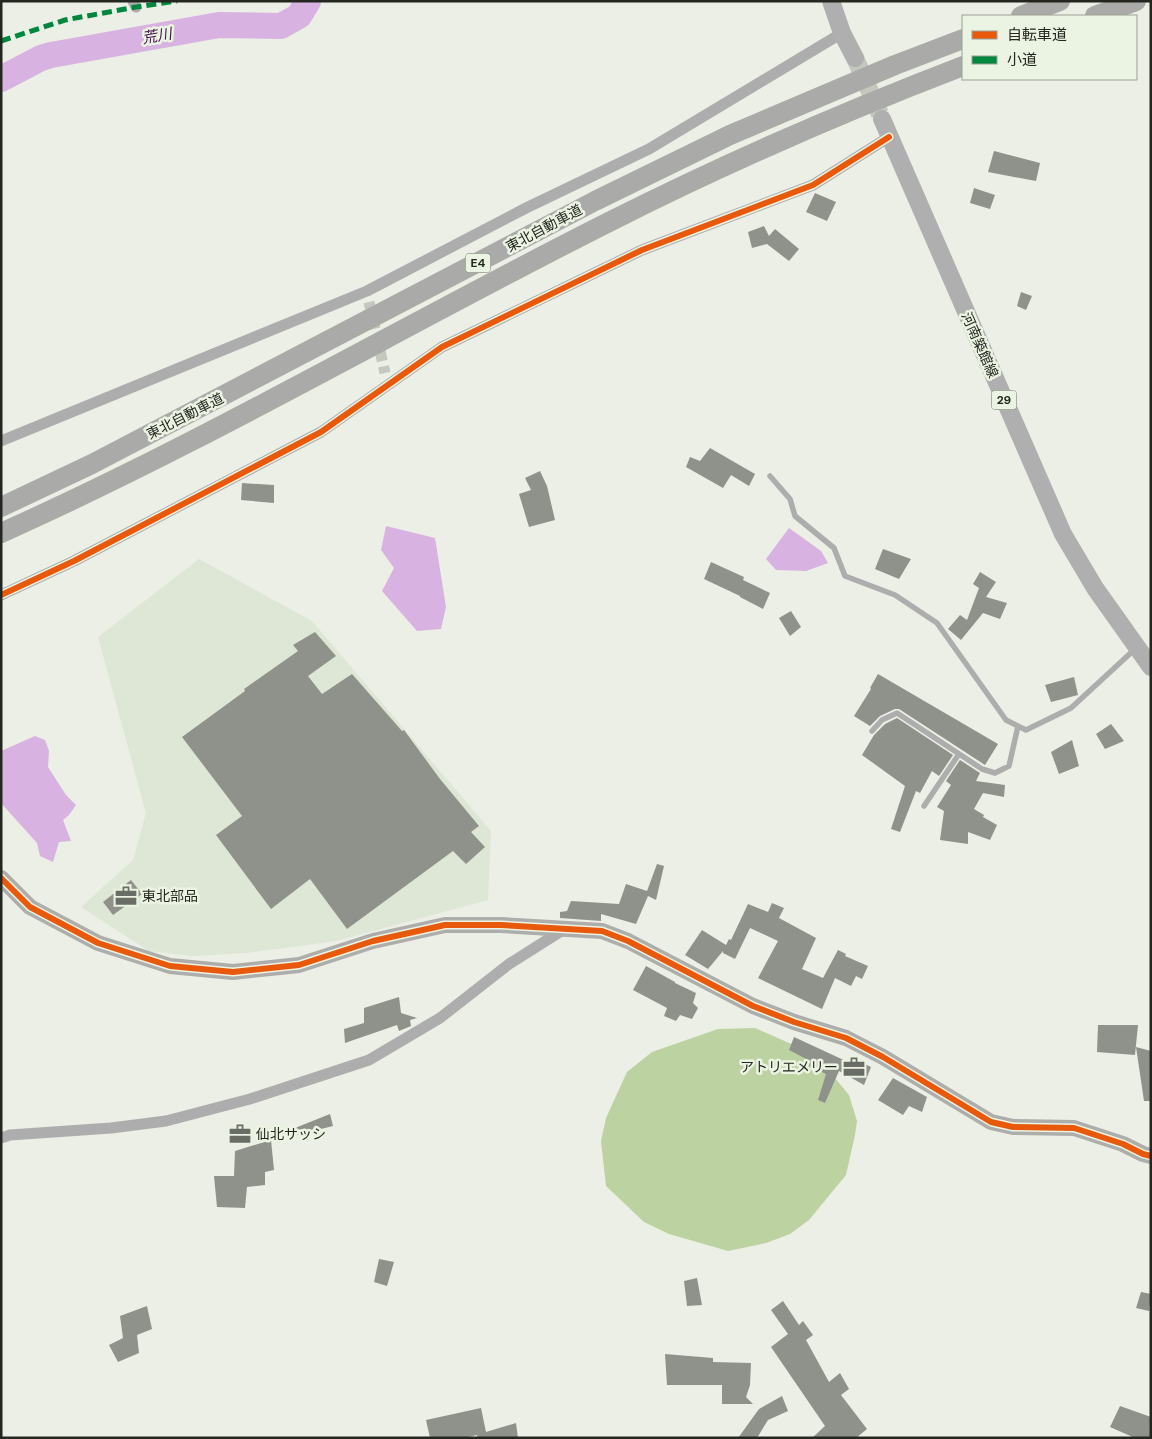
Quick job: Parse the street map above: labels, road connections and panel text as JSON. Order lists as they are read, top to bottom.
{
  "streets": {
    "highway": ["東北自動車道", "E4"],
    "main road": ["河南築館線", "29"]
  },
  "water": ["荒川"],
  "places": {
    "office": ["東北部品", "アトリエメリー", "仙北サッシ"]
  },
  "legend": ["自転車道", "小道"]
}
